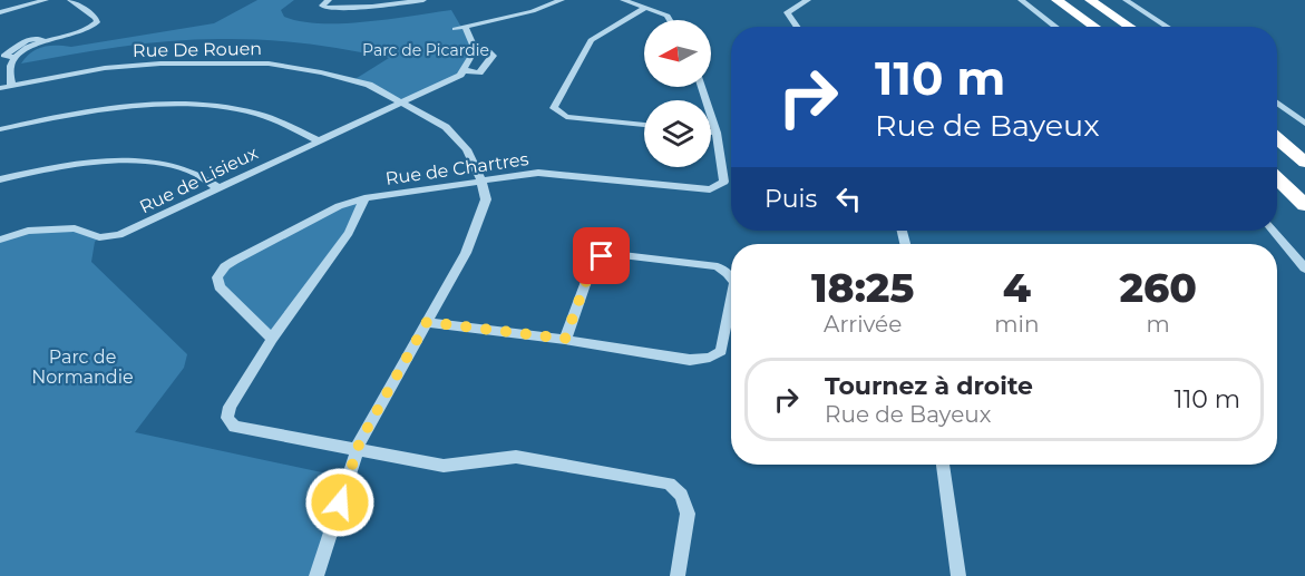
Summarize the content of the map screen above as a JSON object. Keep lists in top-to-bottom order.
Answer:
{
  "streets": {
    "street": ["Rue De Rouen", "Rue de Chartres", "Rue de Lisieux"]
  },
  "crossings": [
    ["Rue De Rouen", "Rue de Chartres"],
    ["Rue De Rouen", "Rue de Lisieux"]
  ],
  "parks": ["Parc de Picardie", "Parc de Normandie"],
  "north": "left",
  "page": {
    "turn": ["110 m", "Rue de Bayeux"],
    "then": "Puis",
    "eta": [
      "18:25",
      "Arrivée",
      "4",
      "min",
      "260",
      "m"
    ],
    "list": [
      {
        "name": "Tournez à droite",
        "note": "Rue de Bayeux",
        "value": "110 m"
      }
    ]
  }
}
